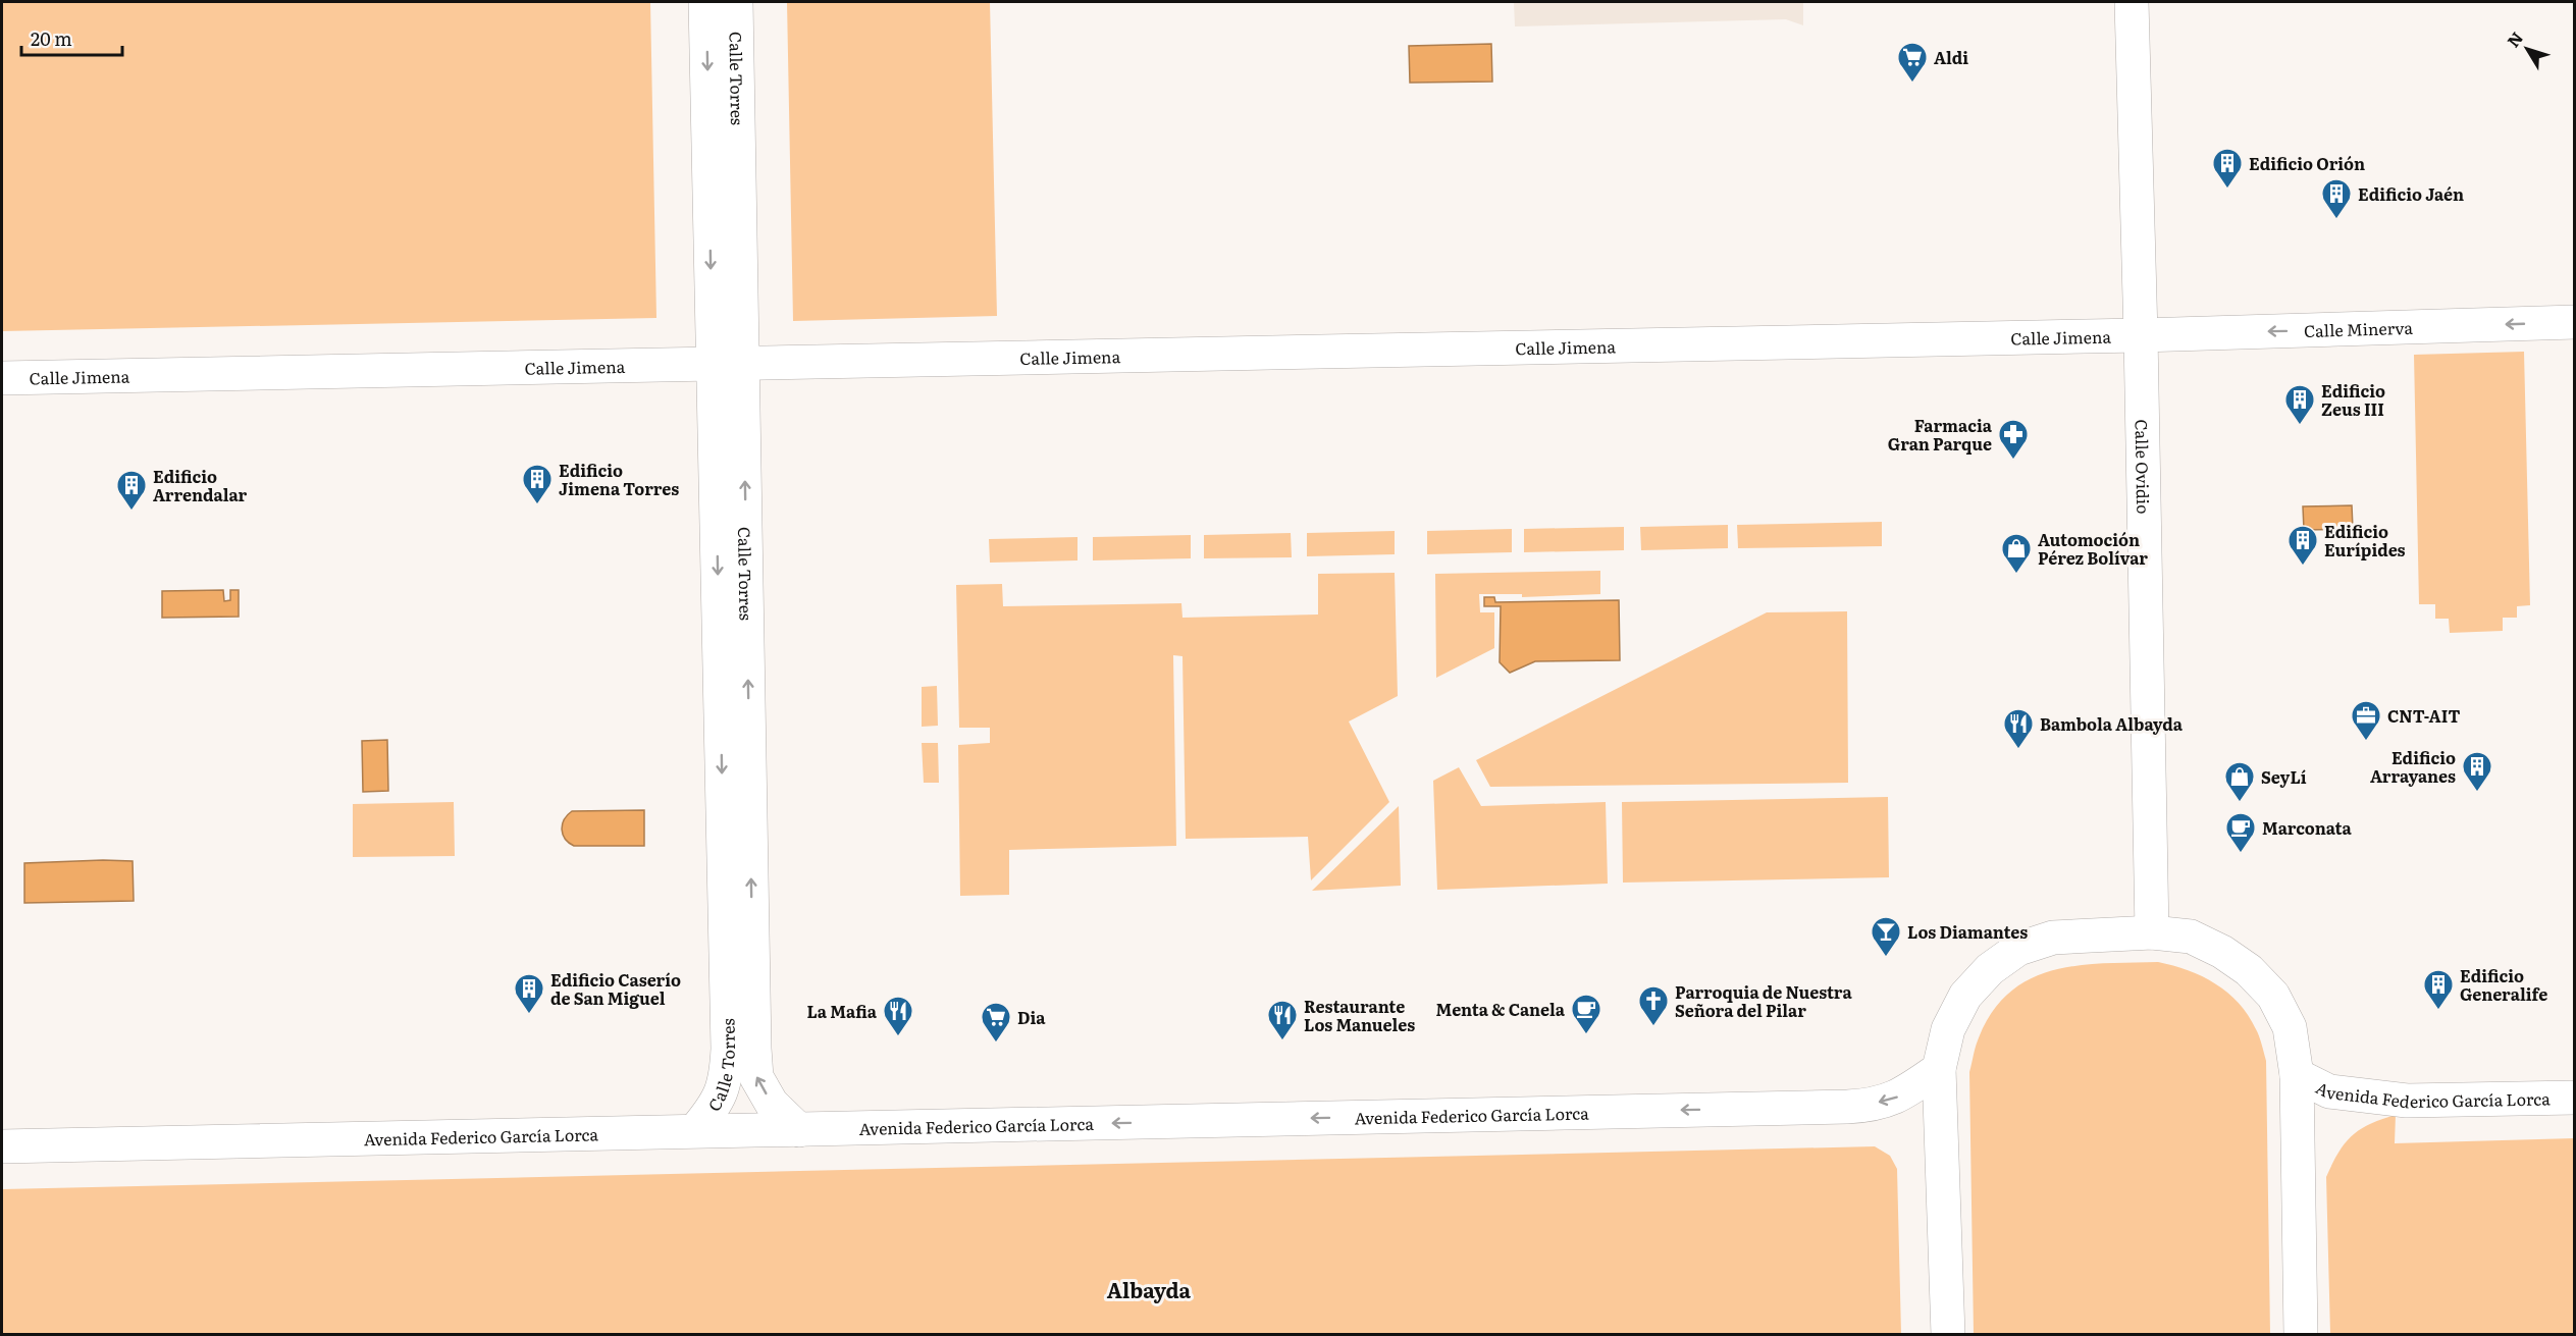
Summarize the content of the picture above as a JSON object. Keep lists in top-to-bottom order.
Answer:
{
  "streets": {
    "street": [
      "Calle Torres",
      "Calle Minerva",
      "Calle Jimena",
      "Calle Ovidio",
      "Avenida Federico García Lorca"
    ]
  },
  "crossings": [
    ["Calle Torres", "Calle Jimena"],
    ["Calle Torres", "Avenida Federico García Lorca"],
    ["Calle Minerva", "Calle Jimena"],
    ["Calle Minerva", "Calle Ovidio"],
    ["Calle Jimena", "Calle Ovidio"]
  ],
  "one_way": ["Calle Minerva", "Avenida Federico García Lorca"],
  "districts": ["Albayda"],
  "places": {
    "supermarket": ["Aldi", "Dia"],
    "building": [
      "Edificio Orión",
      "Edificio Jaén",
      "Edificio Zeus III",
      "Edificio Jimena Torres",
      "Edificio Arrendalar",
      "Edificio Eurípides",
      "Edificio Arrayanes",
      "Edificio Generalife",
      "Edificio Caserío de San Miguel"
    ],
    "pharmacy": ["Farmacia Gran Parque"],
    "shop": ["Automoción Pérez Bolívar", "SeyLí"],
    "office": ["CNT-AIT"],
    "restaurant": ["Bambola Albayda", "La Mafia", "Restaurante Los Manueles"],
    "cafe": ["Marconata", "Menta & Canela"],
    "bar": ["Los Diamantes"],
    "church": ["Parroquia de Nuestra Señora del Pilar"]
  },
  "scale_bar": "20 m",
  "north": "top left"
}
